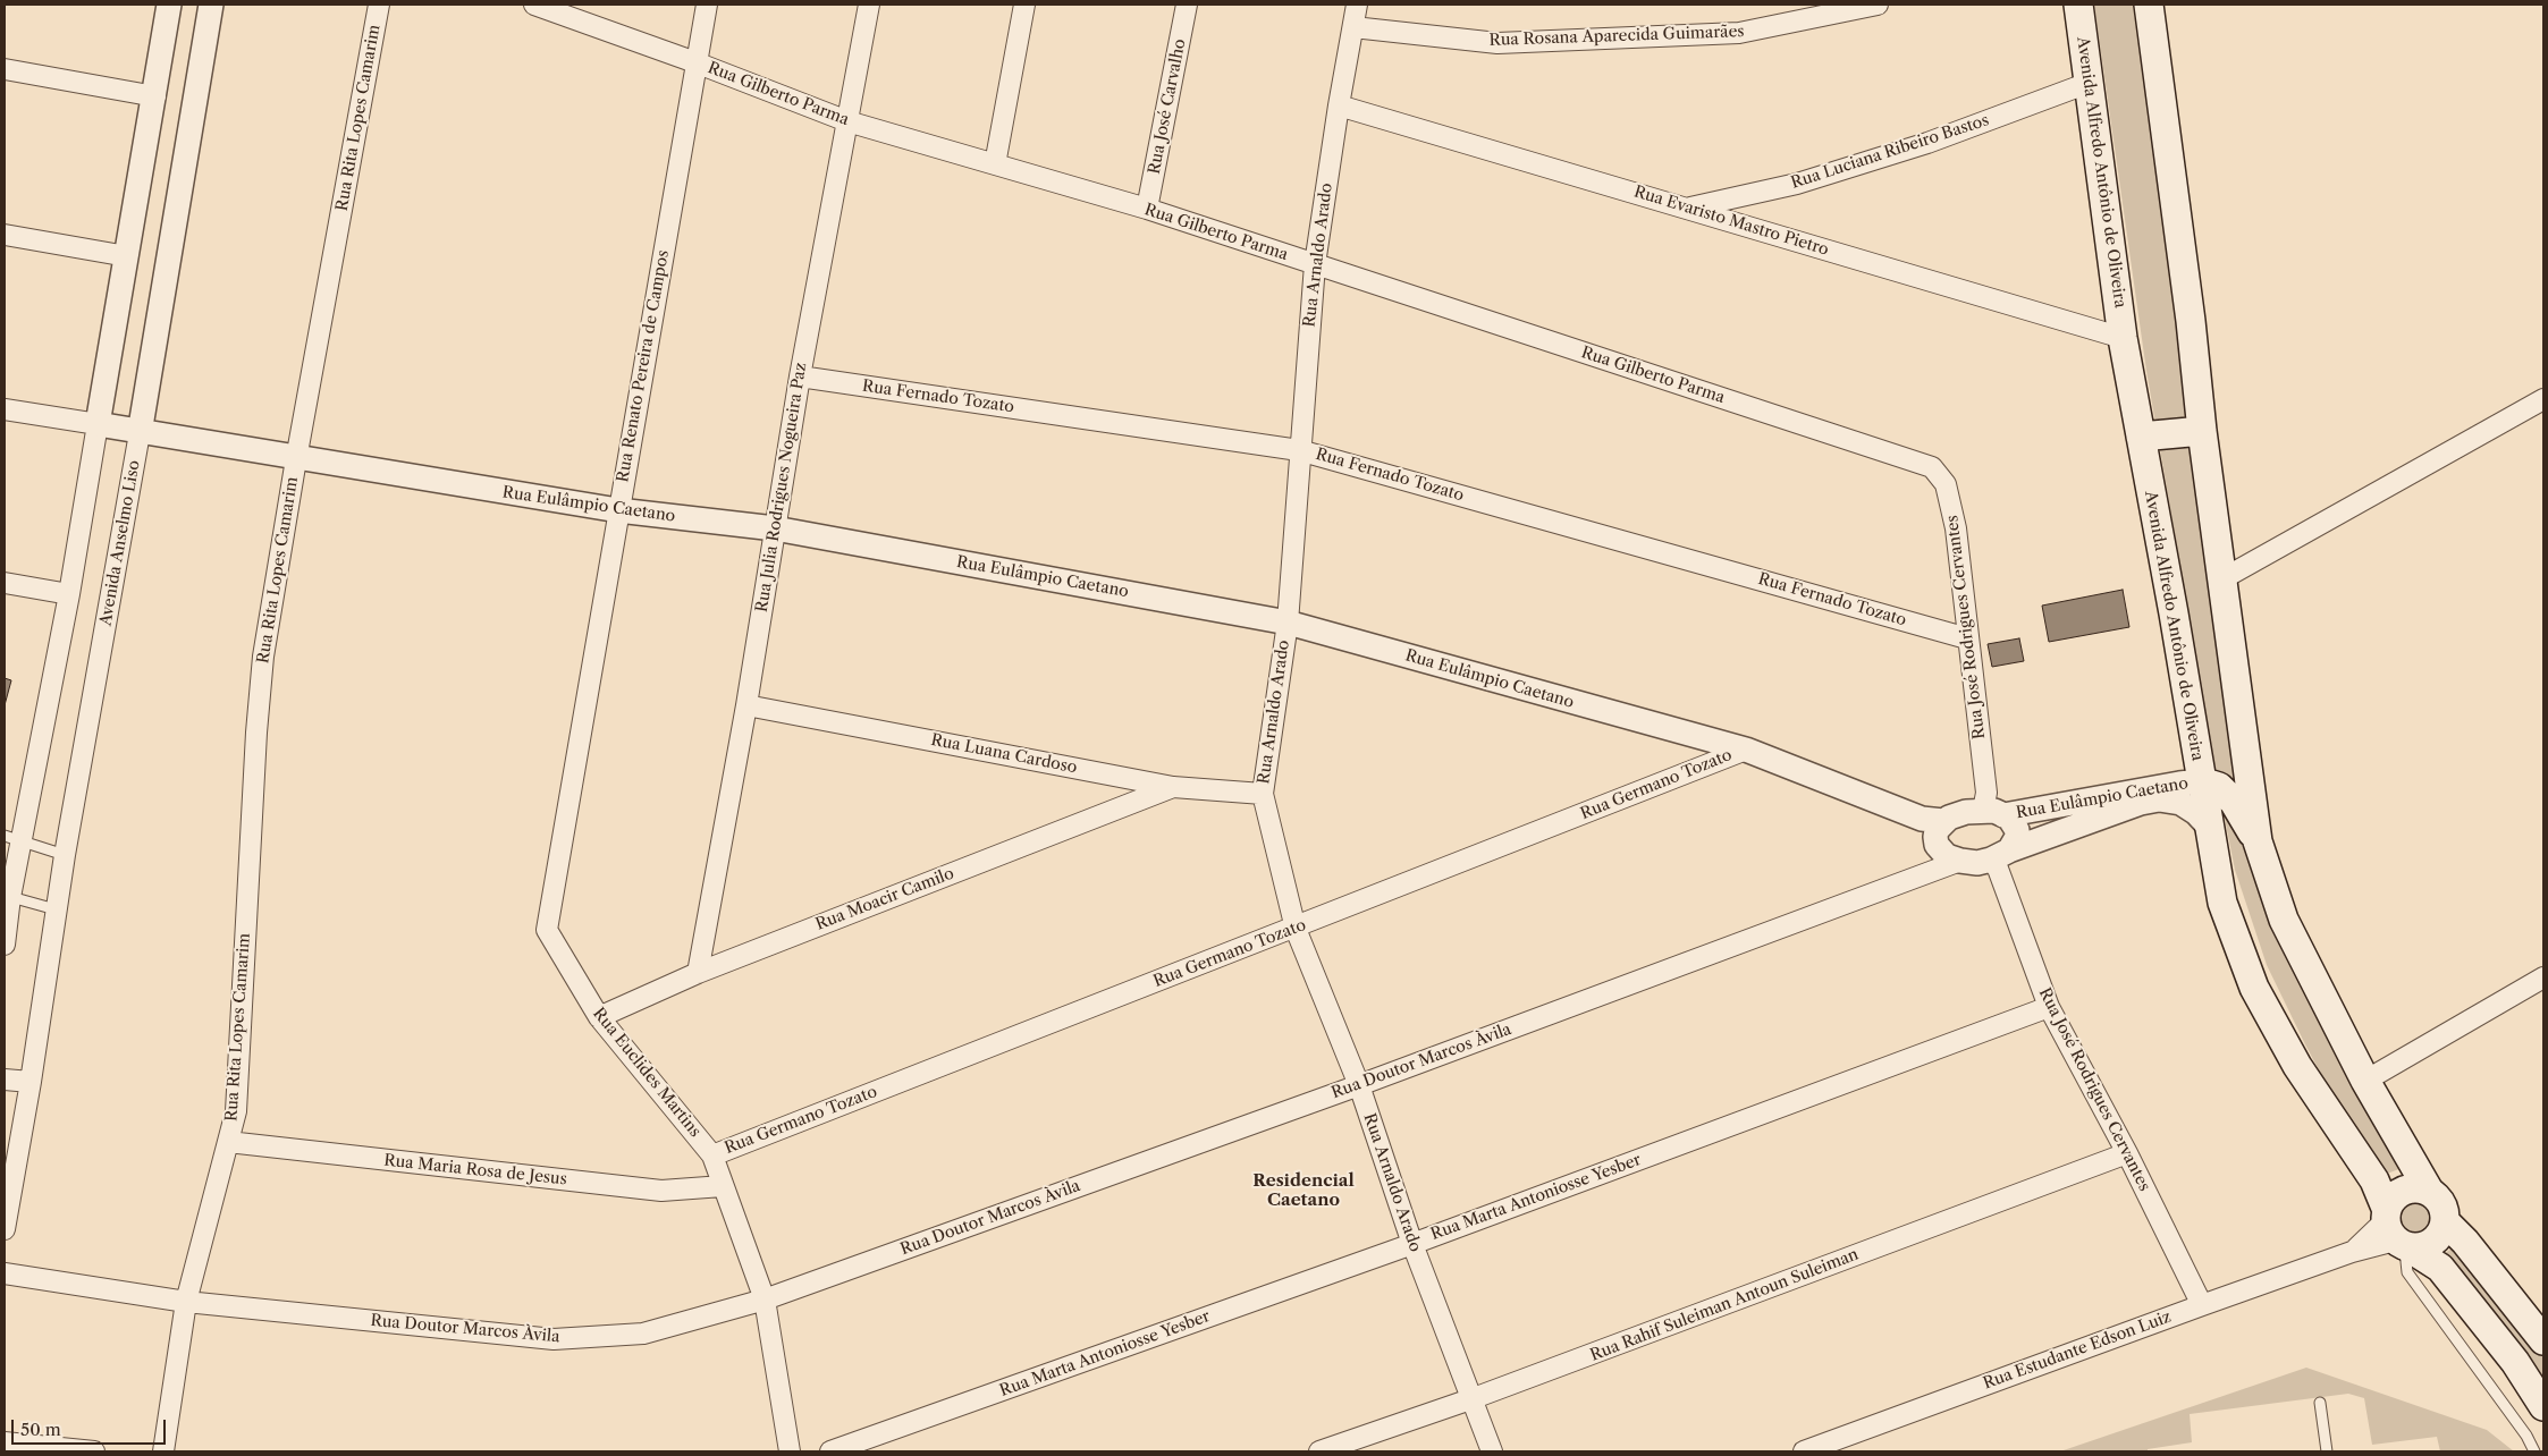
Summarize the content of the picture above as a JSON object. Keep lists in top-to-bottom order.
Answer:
{
  "streets": {
    "main road": ["Avenida Alfredo Antônio de Oliveira"],
    "street": [
      "Rua Rosana Aparecida Guimarães",
      "Rua Gilberto Parma",
      "Rua José Carvalho",
      "Rua Rita Lopes Camarim",
      "Rua Luciana Ribeiro Bastos",
      "Rua Evaristo Mastro Pietro",
      "Rua Arnaldo Arado",
      "Rua Renato Pereira de Campos",
      "Rua Fernado Tozato",
      "Rua Julia Rodrigues Nogueira Paz",
      "Rua Eulâmpio Caetano",
      "Avenida Anselmo Liso",
      "Rua José Rodrigues Cervantes",
      "Rua Luana Cardoso",
      "Rua Germano Tozato",
      "Rua Moacir Camilo",
      "Rua Doutor Marcos Àvila",
      "Rua Euclides Martins",
      "Rua Maria Rosa de Jesus",
      "Rua Marta Antoniosse Yesber",
      "Rua Rahif Suleiman Antoun Suleiman",
      "Rua Estudante Edson Luiz"
    ]
  },
  "crossings": [
    ["Rua Rosana Aparecida Guimarães", "Rua Arnaldo Arado"],
    ["Rua Gilberto Parma", "Rua José Carvalho"],
    ["Rua Gilberto Parma", "Rua Arnaldo Arado"],
    ["Rua Gilberto Parma", "Rua Renato Pereira de Campos"],
    ["Rua Gilberto Parma", "Rua Julia Rodrigues Nogueira Paz"],
    ["Rua Gilberto Parma", "Rua José Rodrigues Cervantes"],
    ["Rua Rita Lopes Camarim", "Rua Eulâmpio Caetano"],
    ["Rua Rita Lopes Camarim", "Rua Doutor Marcos Àvila"],
    ["Rua Rita Lopes Camarim", "Rua Maria Rosa de Jesus"],
    ["Rua Luciana Ribeiro Bastos", "Avenida Alfredo Antônio de Oliveira"],
    ["Rua Luciana Ribeiro Bastos", "Rua Evaristo Mastro Pietro"],
    ["Avenida Alfredo Antônio de Oliveira", "Rua Evaristo Mastro Pietro"],
    ["Avenida Alfredo Antônio de Oliveira", "Rua Eulâmpio Caetano"],
    ["Avenida Alfredo Antônio de Oliveira", "Rua Estudante Edson Luiz"],
    ["Rua Evaristo Mastro Pietro", "Rua Arnaldo Arado"],
    ["Rua Arnaldo Arado", "Rua Fernado Tozato"],
    ["Rua Arnaldo Arado", "Rua Eulâmpio Caetano"],
    ["Rua Arnaldo Arado", "Rua Luana Cardoso"],
    ["Rua Arnaldo Arado", "Rua Germano Tozato"],
    ["Rua Arnaldo Arado", "Rua Doutor Marcos Àvila"],
    ["Rua Arnaldo Arado", "Rua Marta Antoniosse Yesber"],
    ["Rua Arnaldo Arado", "Rua Rahif Suleiman Antoun Suleiman"],
    ["Rua Renato Pereira de Campos", "Rua Eulâmpio Caetano"],
    ["Rua Renato Pereira de Campos", "Rua Euclides Martins"],
    ["Rua Fernado Tozato", "Rua Julia Rodrigues Nogueira Paz"],
    ["Rua Fernado Tozato", "Rua José Rodrigues Cervantes"],
    ["Rua Julia Rodrigues Nogueira Paz", "Rua Eulâmpio Caetano"],
    ["Rua Julia Rodrigues Nogueira Paz", "Rua Luana Cardoso"],
    ["Rua Julia Rodrigues Nogueira Paz", "Rua Moacir Camilo"],
    ["Rua Eulâmpio Caetano", "Avenida Anselmo Liso"],
    ["Rua Eulâmpio Caetano", "Rua José Rodrigues Cervantes"],
    ["Rua Eulâmpio Caetano", "Rua Germano Tozato"],
    ["Rua Eulâmpio Caetano", "Rua Doutor Marcos Àvila"],
    ["Rua José Rodrigues Cervantes", "Rua Doutor Marcos Àvila"],
    ["Rua José Rodrigues Cervantes", "Rua Marta Antoniosse Yesber"],
    ["Rua José Rodrigues Cervantes", "Rua Rahif Suleiman Antoun Suleiman"],
    ["Rua José Rodrigues Cervantes", "Rua Estudante Edson Luiz"],
    ["Rua Luana Cardoso", "Rua Moacir Camilo"],
    ["Rua Germano Tozato", "Rua Euclides Martins"],
    ["Rua Moacir Camilo", "Rua Euclides Martins"],
    ["Rua Doutor Marcos Àvila", "Rua Euclides Martins"],
    ["Rua Euclides Martins", "Rua Maria Rosa de Jesus"]
  ],
  "districts": ["Residencial Caetano"],
  "scale_bar": "50 m"
}
